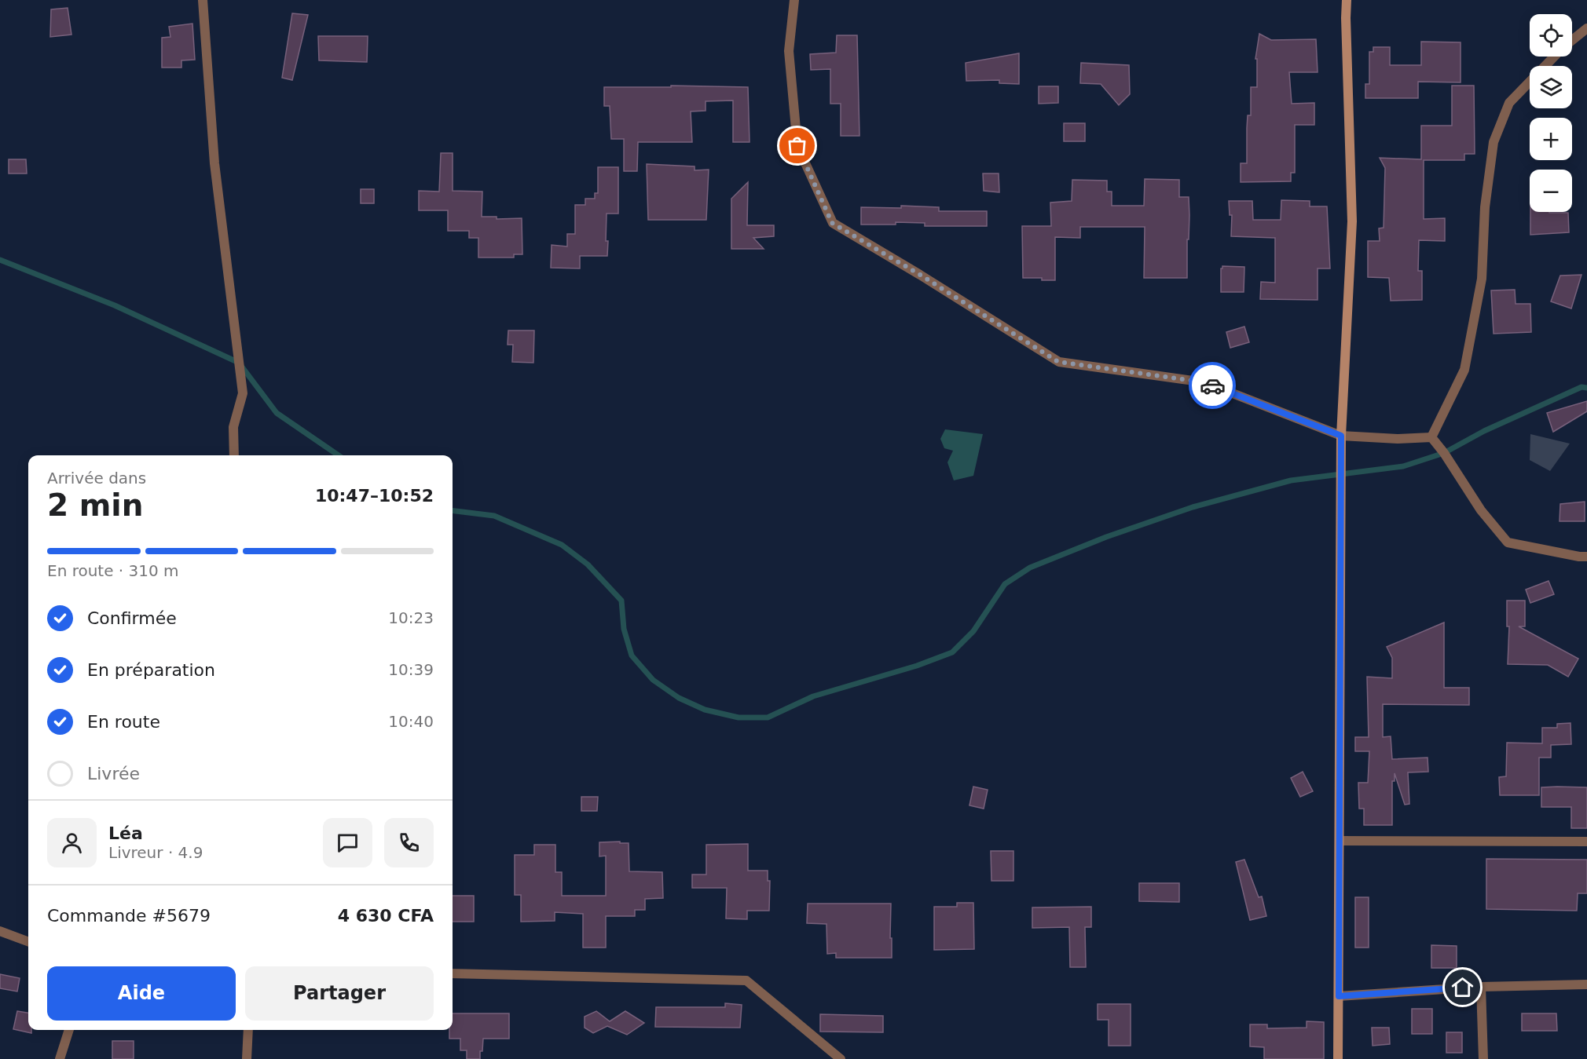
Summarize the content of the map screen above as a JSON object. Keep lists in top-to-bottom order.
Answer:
{
  "page": {
    "map_buttons": ["+", "−"],
    "heading": ["2 min", "Arrivée dans", "10:47–10:52"],
    "panel": [
      "Léa",
      "Livreur · 4.9",
      "Commande #5679",
      "4 630 CFA"
    ],
    "bar": "En route · 310 m",
    "list": [
      ["Confirmée", "10:23"],
      ["En préparation", "10:39"],
      ["En route", "10:40"],
      "Livrée"
    ],
    "buttons": ["Aide", "Partager"]
  }
}
